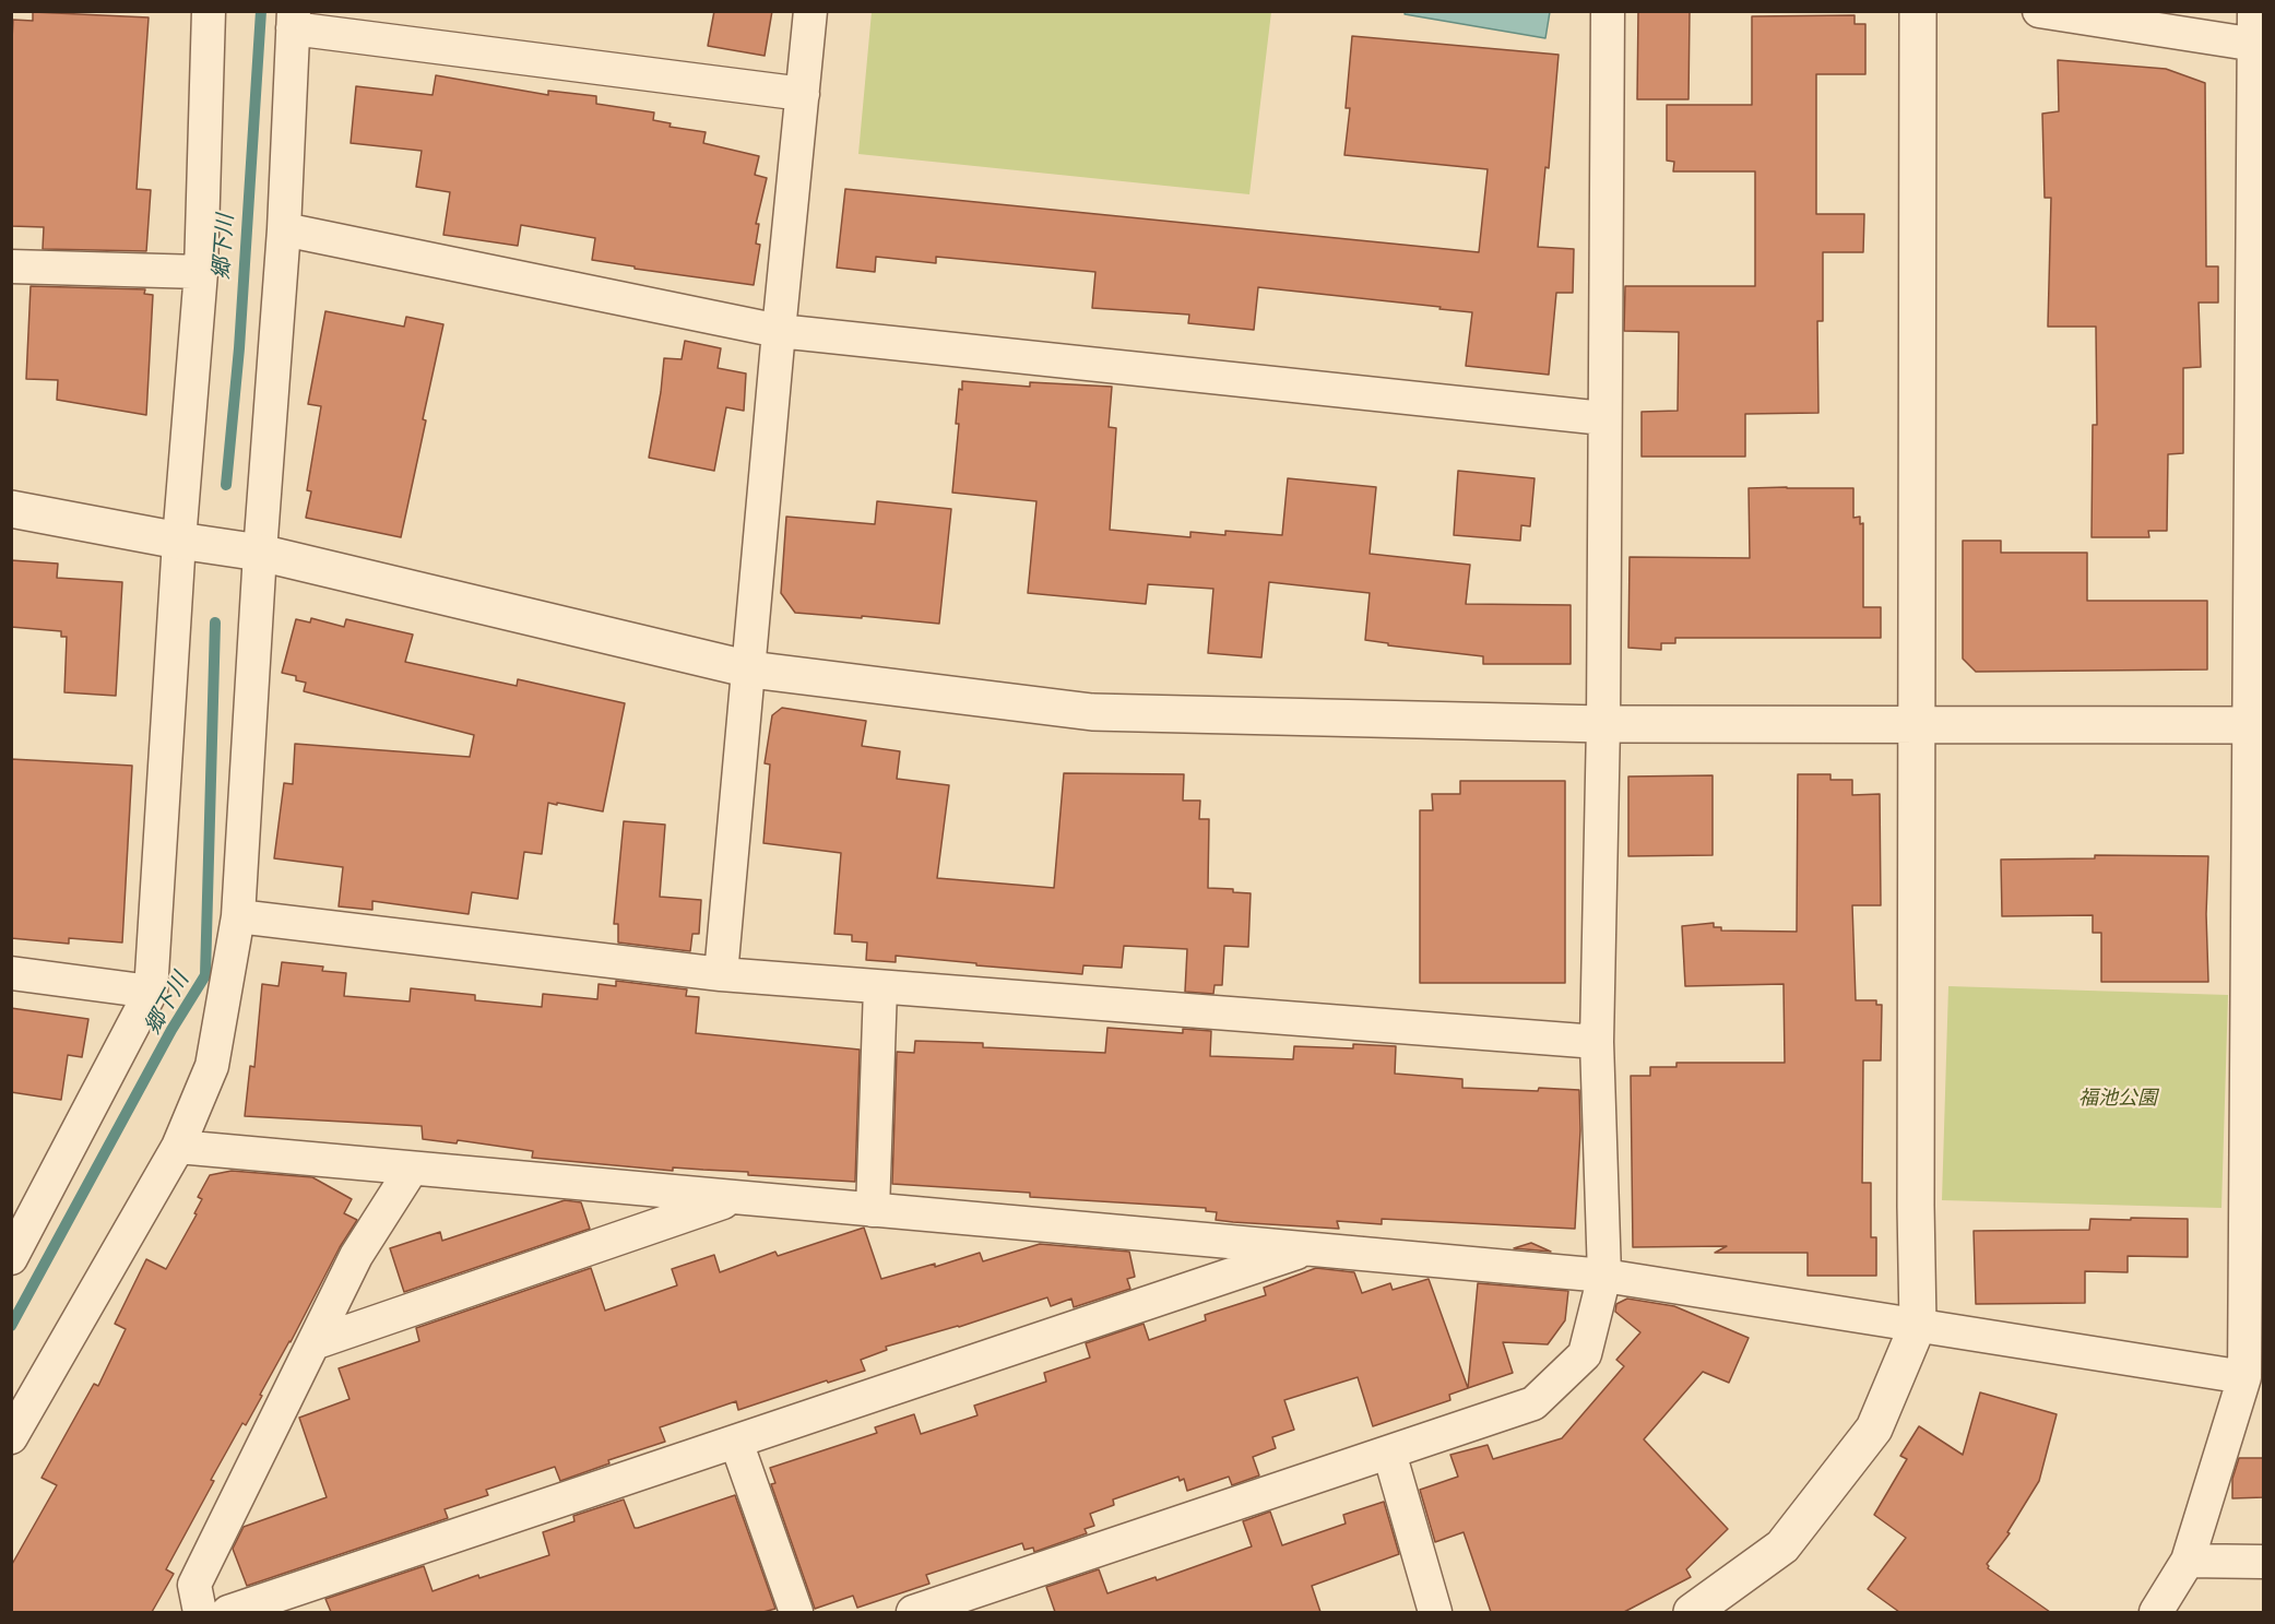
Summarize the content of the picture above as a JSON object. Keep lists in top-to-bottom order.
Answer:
{
  "water": ["郷下川"],
  "parks": ["福池公園"]
}
